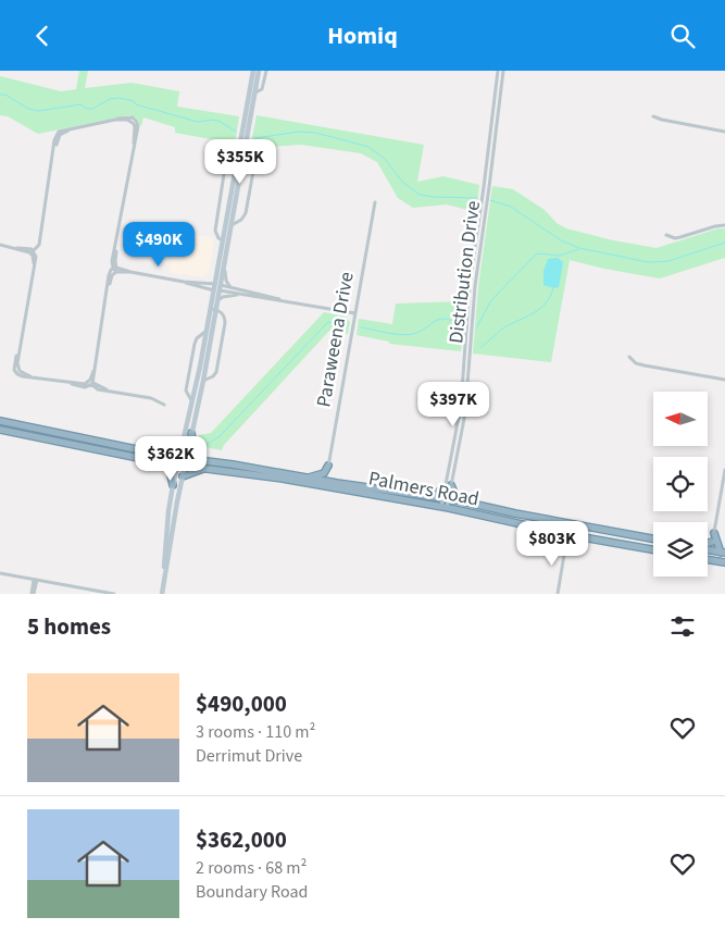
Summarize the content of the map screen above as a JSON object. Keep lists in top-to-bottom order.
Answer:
{
  "streets": {
    "highway": ["Palmers Road"],
    "street": ["Distribution Drive", "Paraweena Drive"]
  },
  "crossings": [
    ["Distribution Drive", "Palmers Road"],
    ["Paraweena Drive", "Palmers Road"]
  ],
  "north": "left",
  "page": {
    "header": "Homiq",
    "price": [
      "$355K",
      "$490K",
      "$397K",
      "$362K",
      "$803K"
    ],
    "heading": "5 homes",
    "list": [
      {
        "name": "$490,000",
        "note": "3 rooms · 110 m² · Derrimut Drive"
      },
      {
        "name": "$362,000",
        "note": "2 rooms · 68 m² · Boundary Road"
      }
    ]
  }
}
